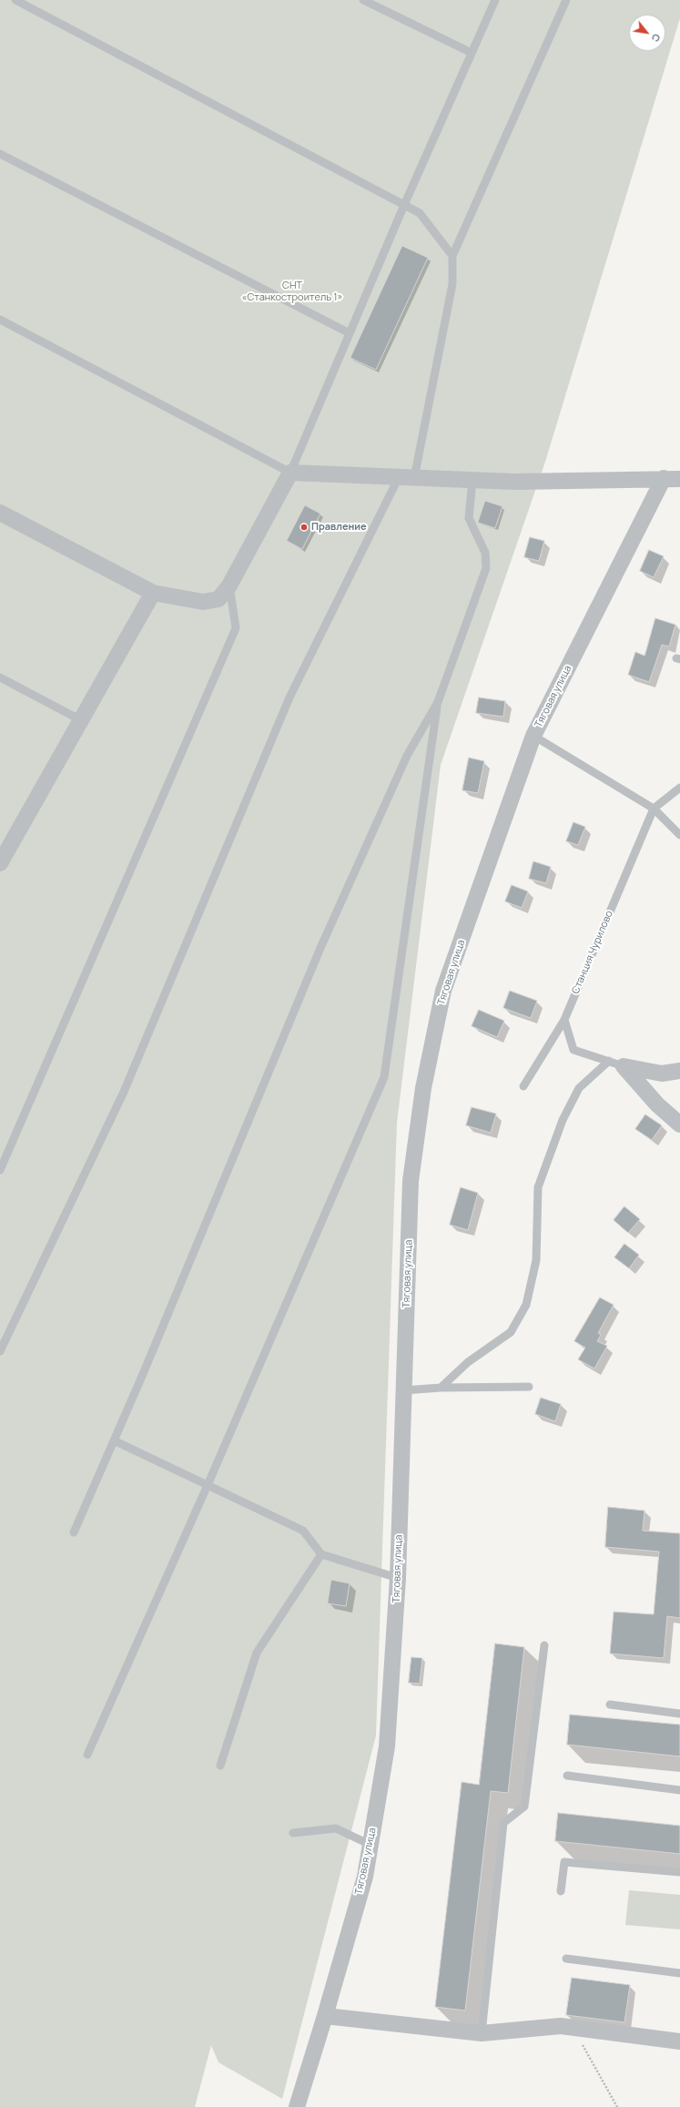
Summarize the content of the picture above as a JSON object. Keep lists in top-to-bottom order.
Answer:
{
  "streets": {
    "street": ["Тяговая улица"],
    "lane": ["Станция Чурилово"]
  },
  "parks": ["СНТ «Станкостроитель 1»"],
  "places": ["Правление"],
  "north": "bottom right"
}
